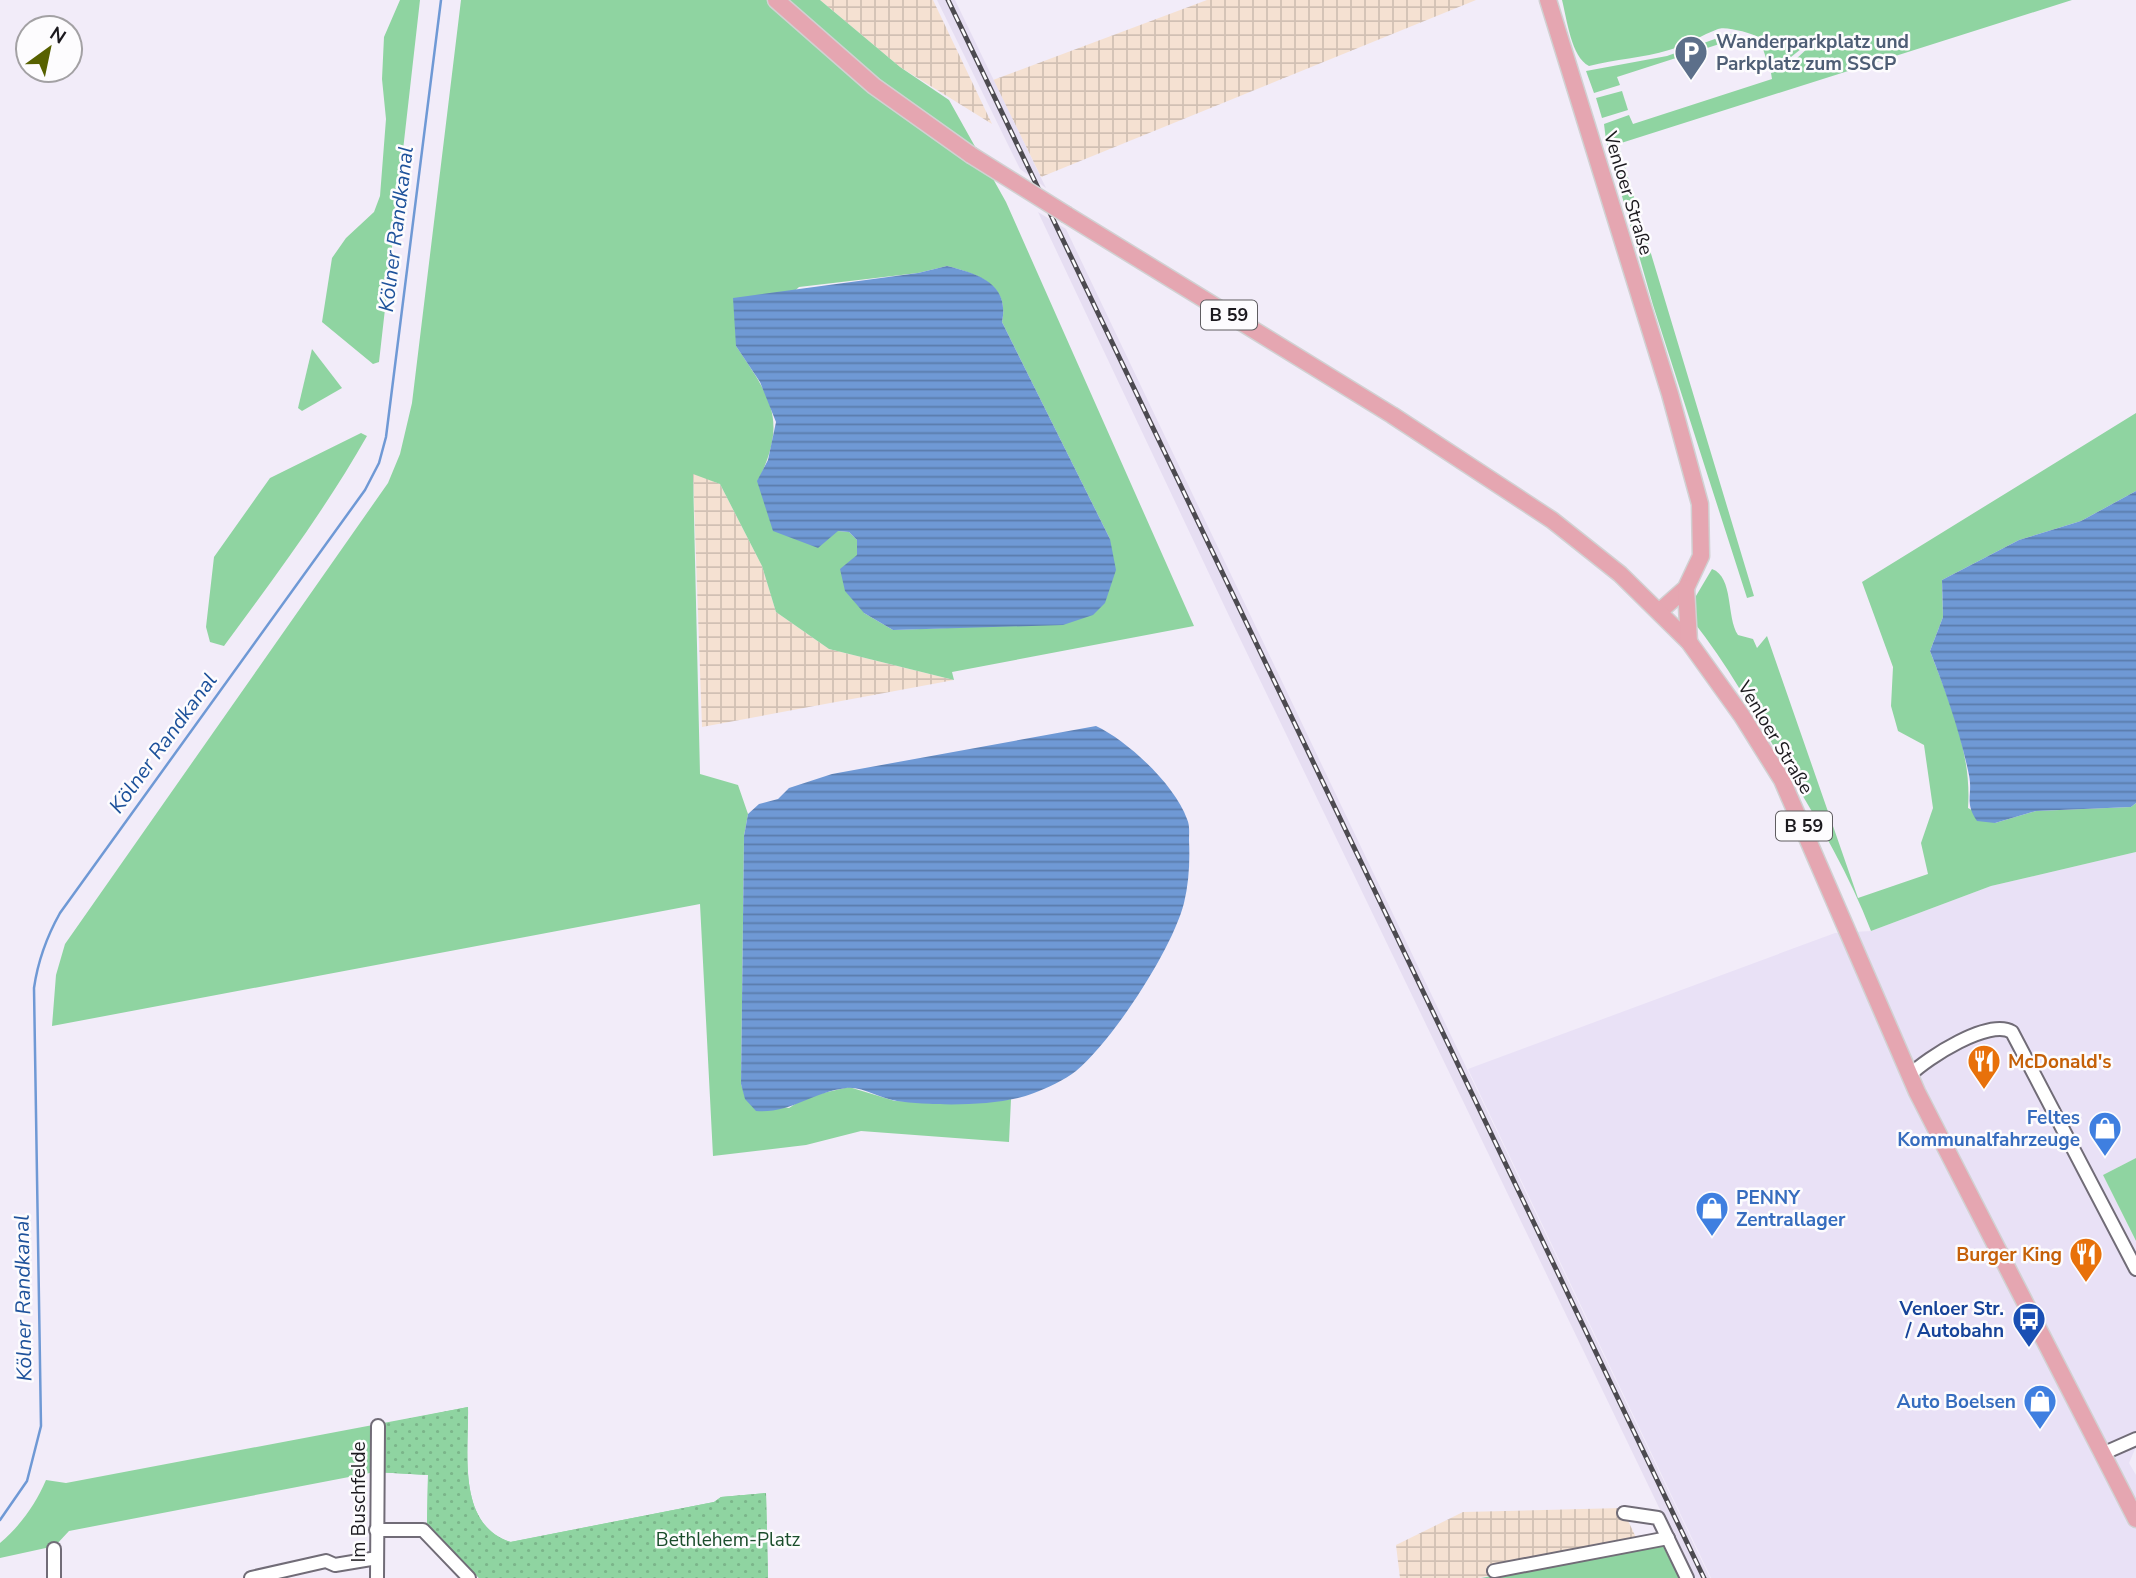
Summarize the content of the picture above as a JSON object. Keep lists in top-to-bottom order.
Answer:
{
  "streets": {
    "main road": ["Venloer Straße", "B 59"],
    "street": ["Im Buschfelde"]
  },
  "crossings": [
    ["Venloer Straße", "B 59"]
  ],
  "water": ["Kölner Randkanal"],
  "parks": ["Bethlehem-Platz"],
  "places": {
    "parking": ["Wanderparkplatz und Parkplatz zum SSCP"],
    "restaurant": ["McDonald's", "Burger King"],
    "shop": ["Feltes Kommunalfahrzeuge", "PENNY Zentrallager", "Auto Boelsen"],
    "bus stop": ["Venloer Str. / Autobahn"]
  },
  "north": "top right"
}
